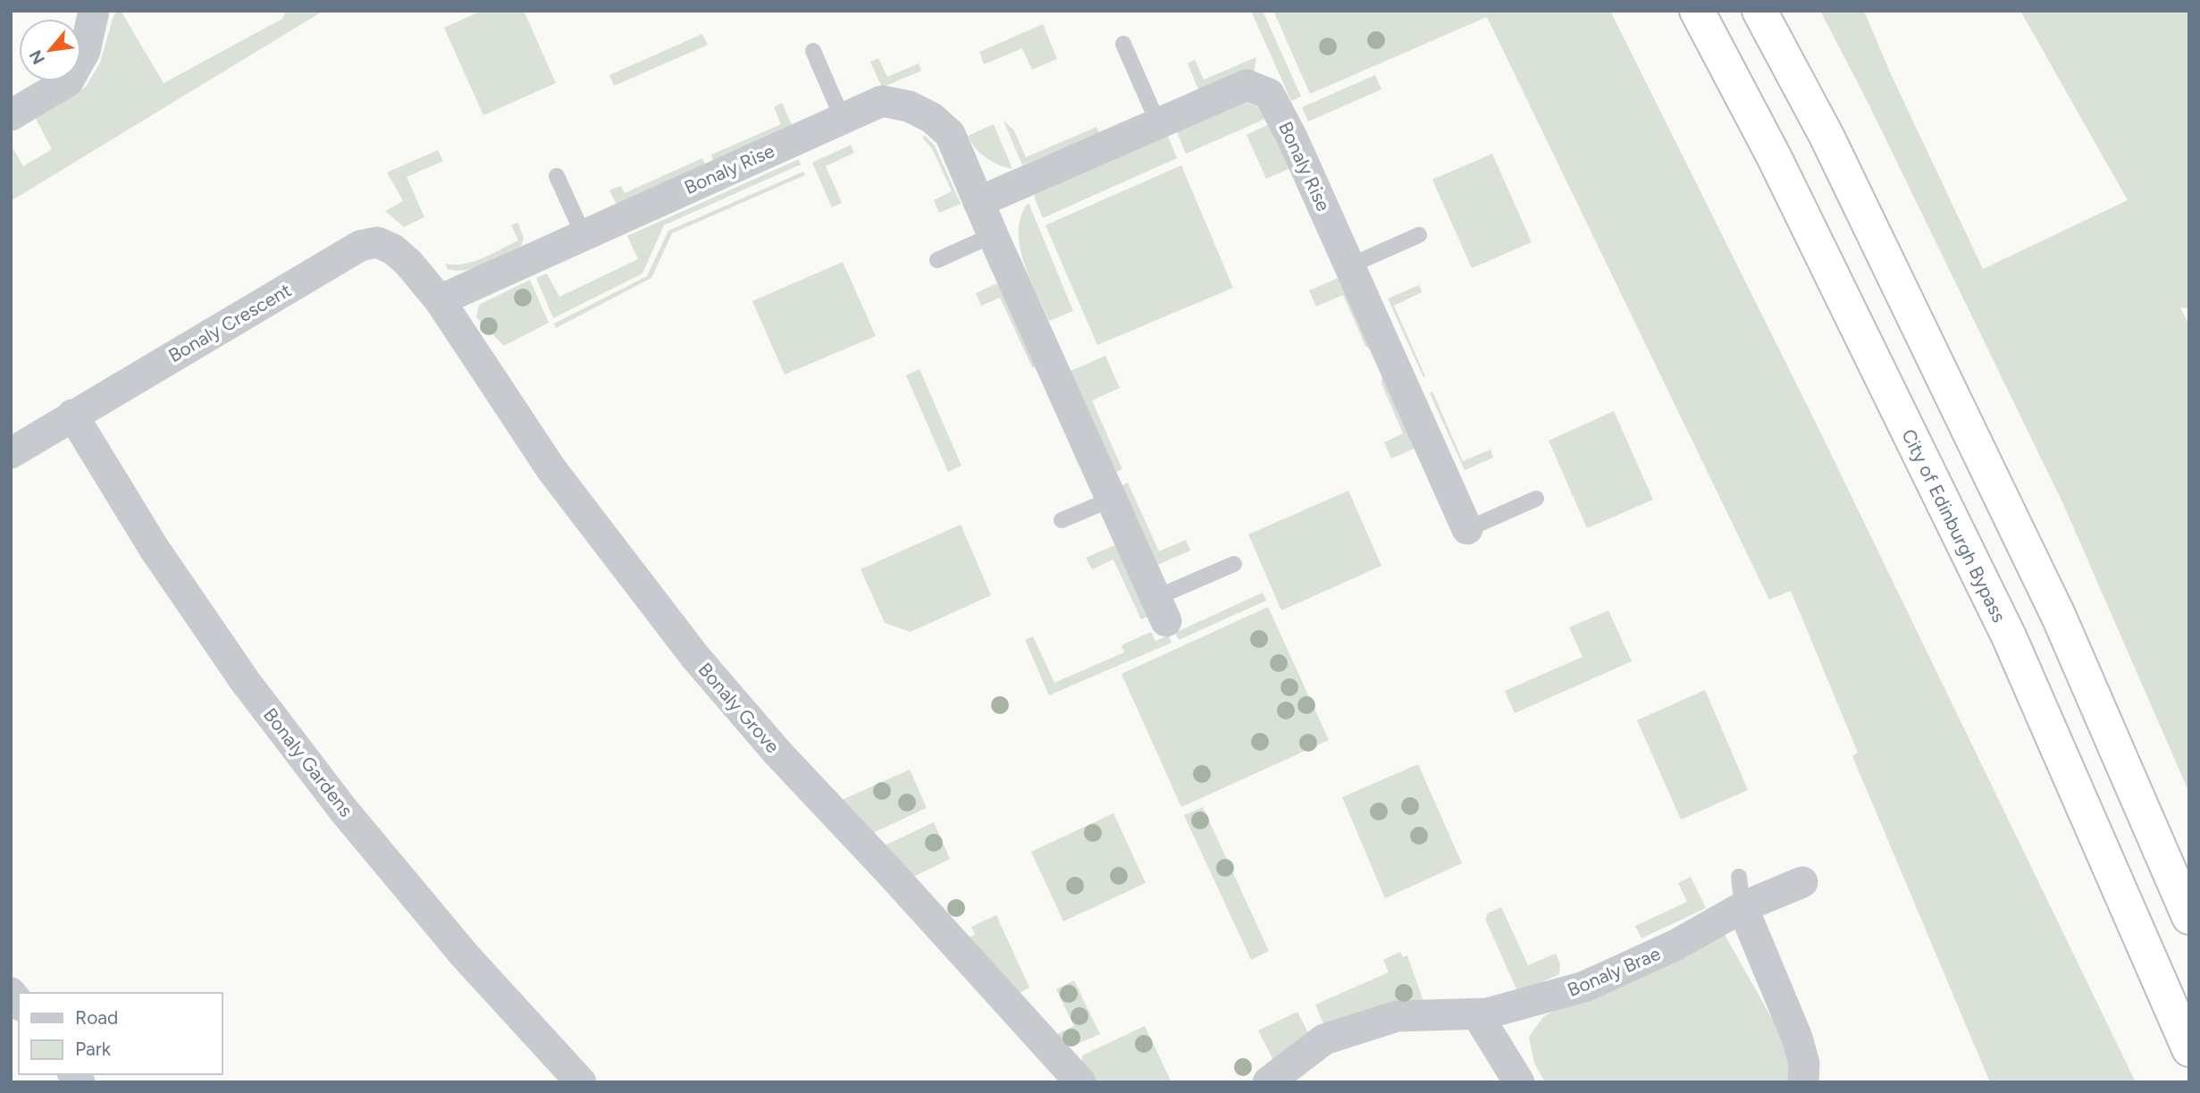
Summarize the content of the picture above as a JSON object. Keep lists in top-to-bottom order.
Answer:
{
  "streets": {
    "highway": ["City of Edinburgh Bypass"],
    "street": [
      "Bonaly Rise",
      "Bonaly Crescent",
      "Bonaly Grove",
      "Bonaly Gardens",
      "Bonaly Brae"
    ]
  },
  "crossings": [
    ["Bonaly Rise", "Bonaly Crescent"],
    ["Bonaly Rise", "Bonaly Grove"],
    ["Bonaly Crescent", "Bonaly Grove"],
    ["Bonaly Crescent", "Bonaly Gardens"]
  ],
  "legend": ["Road", "Park"],
  "north": "bottom left"
}
